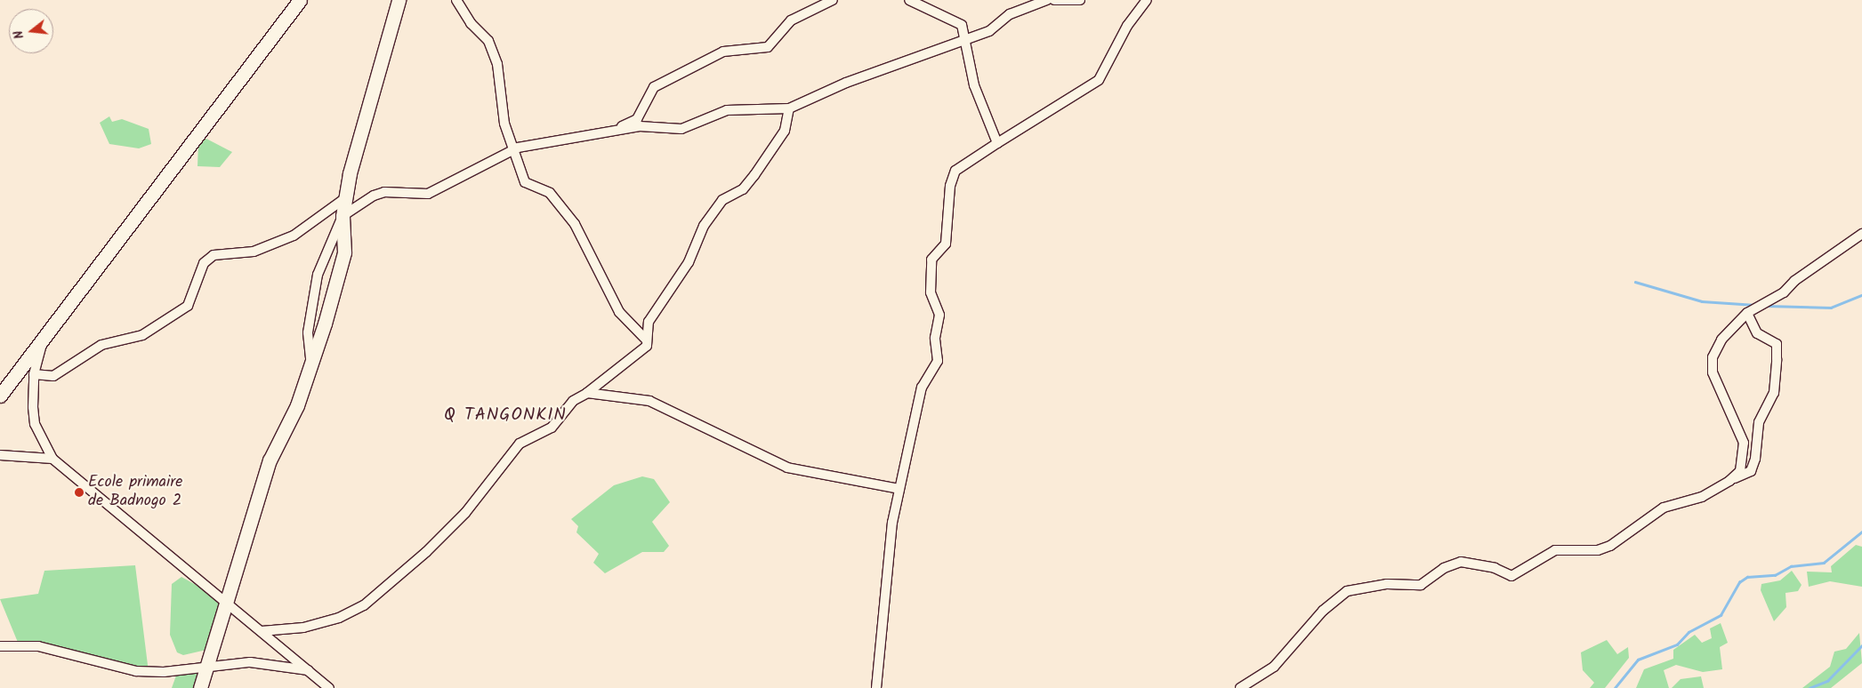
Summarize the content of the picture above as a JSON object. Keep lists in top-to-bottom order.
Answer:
{
  "districts": ["Q TANGONKIN"],
  "places": ["Ecole primaire de Badnogo 2"],
  "north": "left"
}
